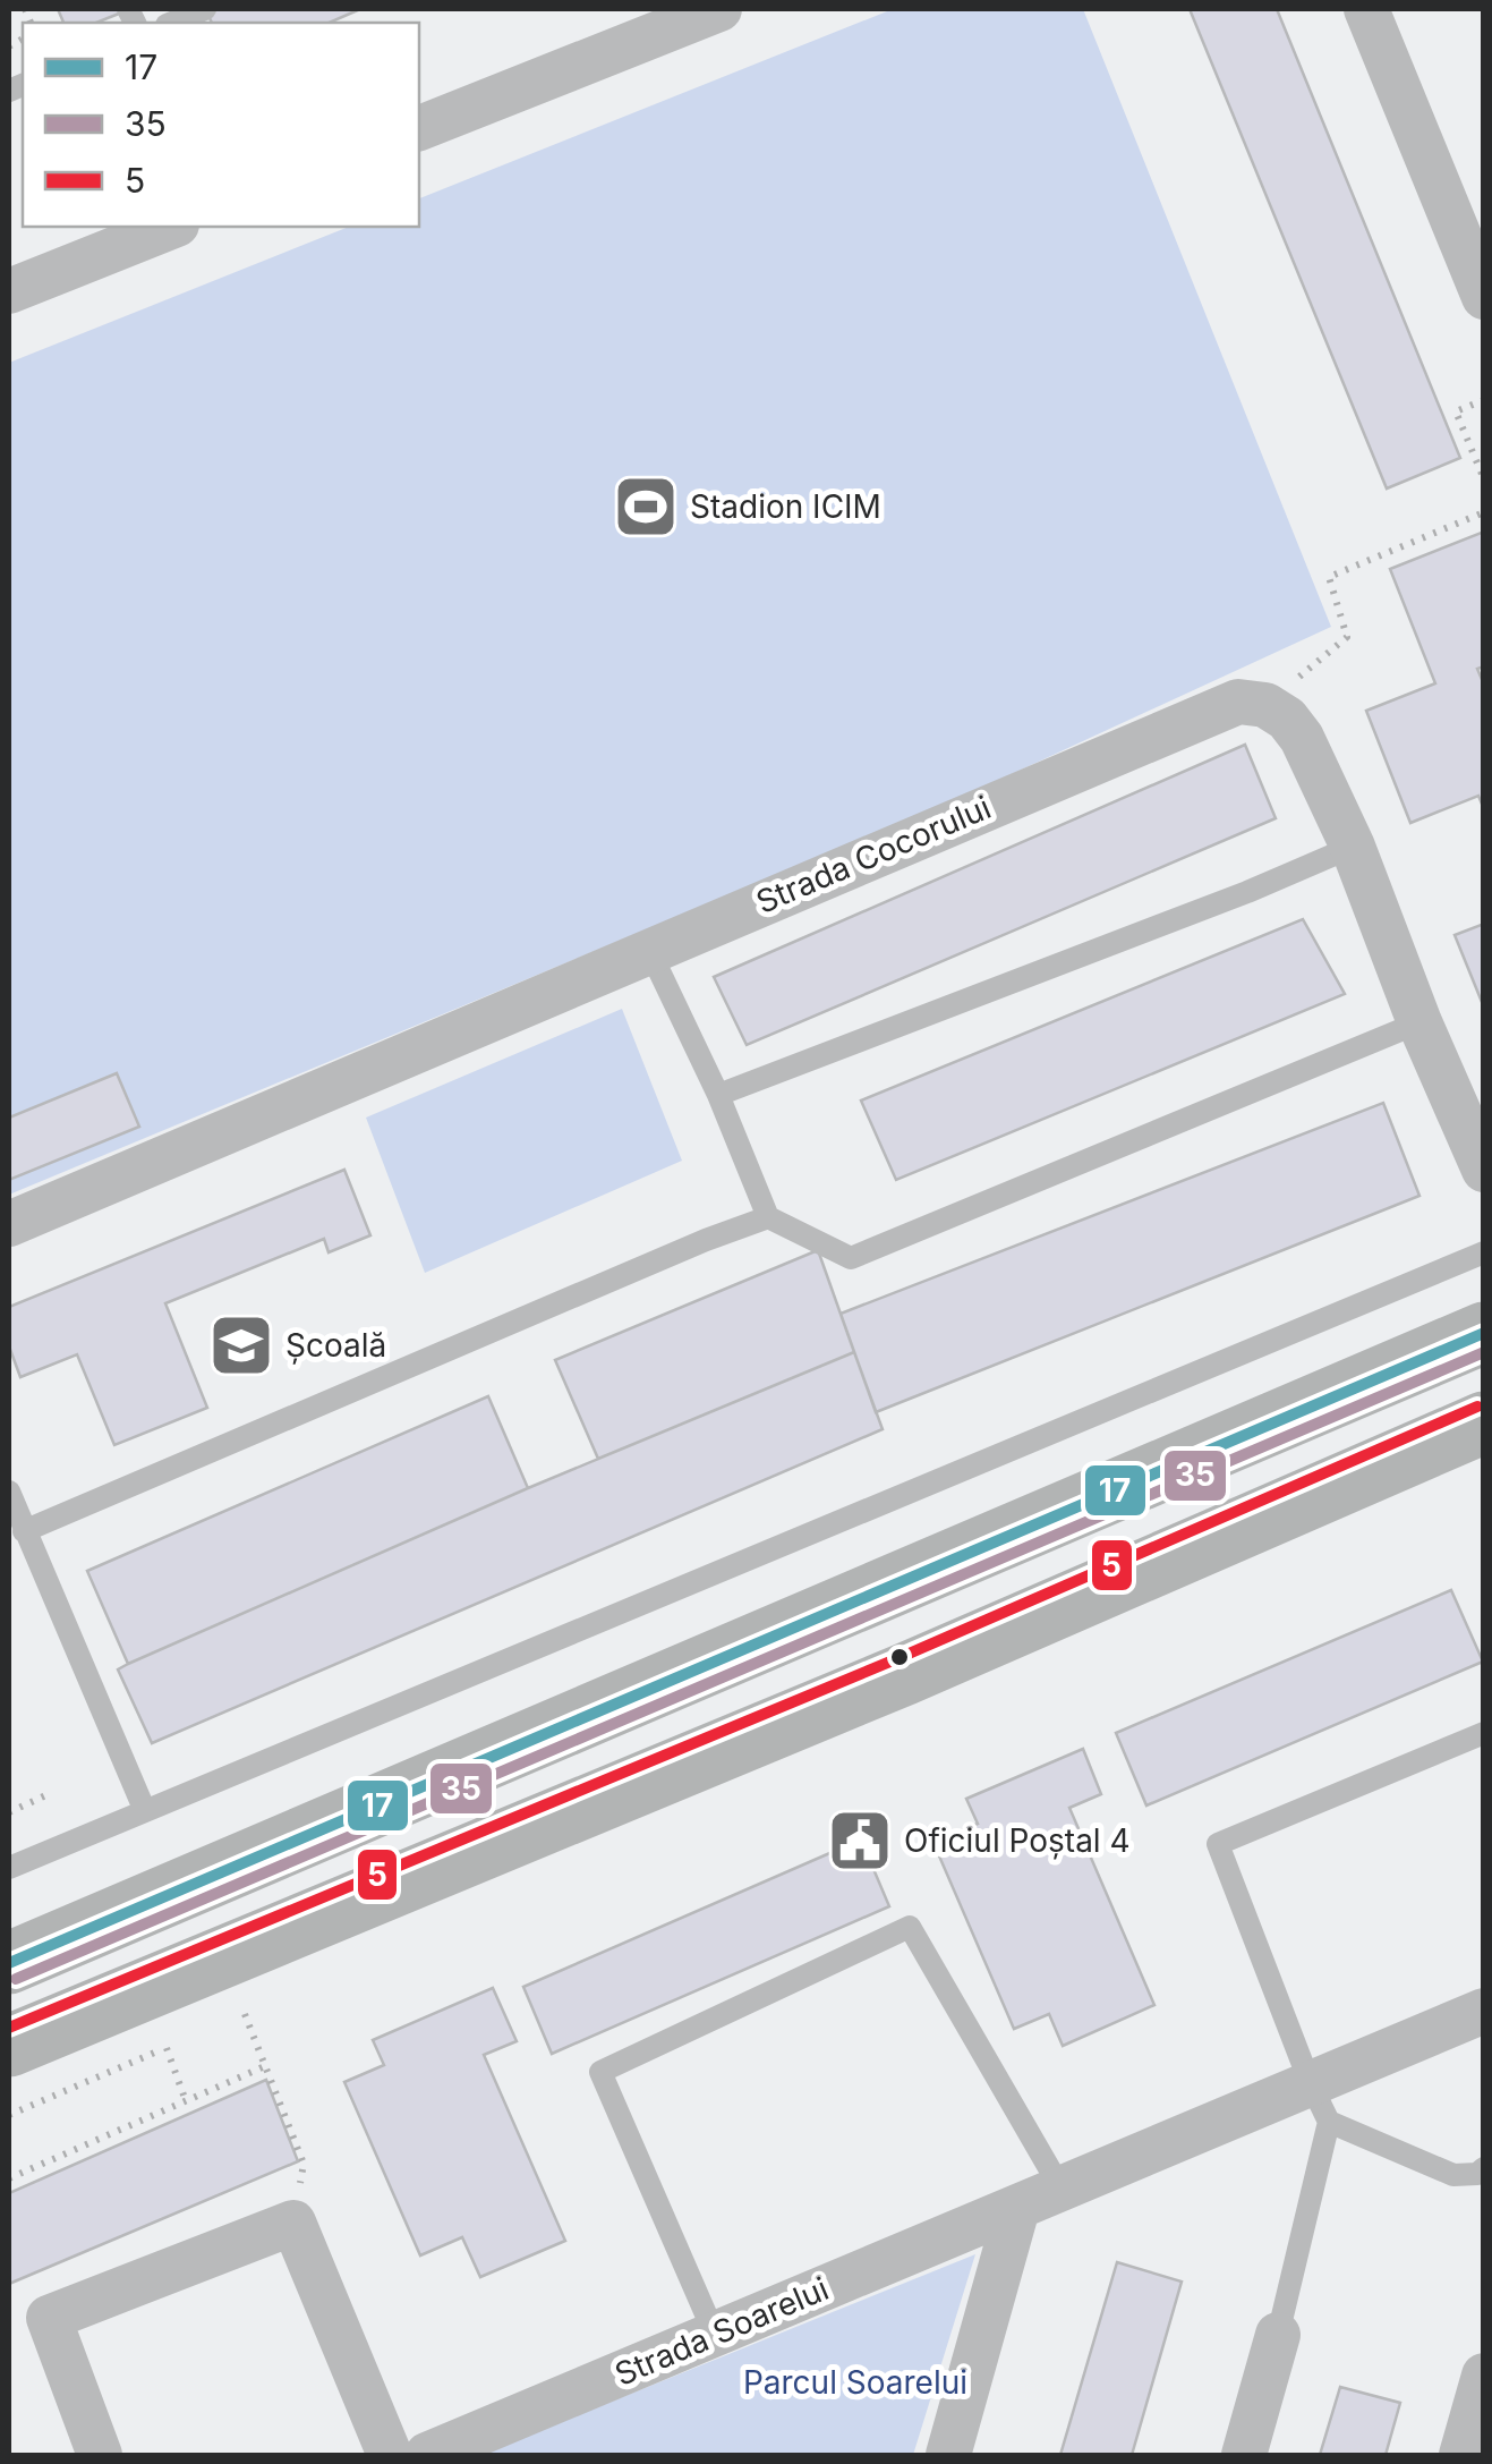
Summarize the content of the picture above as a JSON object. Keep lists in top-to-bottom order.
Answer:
{
  "streets": {
    "street": ["Strada Cocorului", "Strada Soarelui"]
  },
  "parks": ["Parcul Soarelui"],
  "places": {
    "sports": ["Stadion ICIM"],
    "school or university": ["Școală"],
    "public building": ["Oficiul Poștal 4"]
  },
  "lines": ["transit line 17", "transit line 35", "transit line 5"],
  "legend": ["17", "35", "5"]
}
